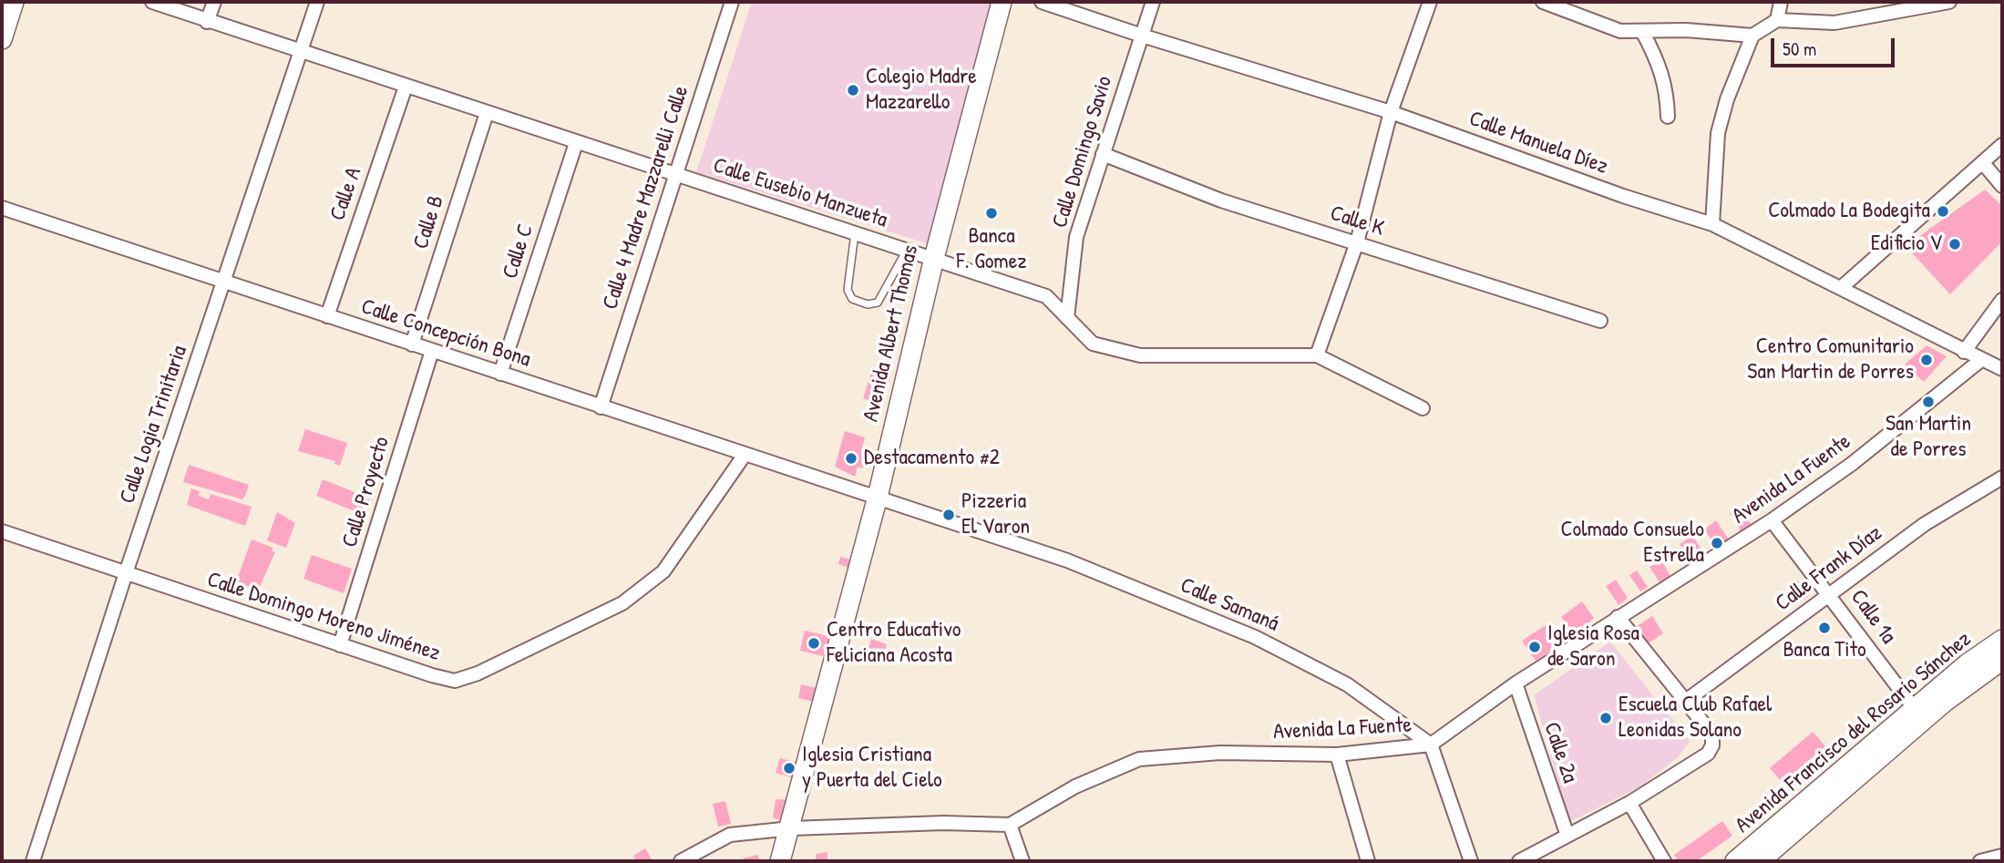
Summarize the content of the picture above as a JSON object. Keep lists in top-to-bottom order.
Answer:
{
  "streets": {
    "main road": ["Avenida Albert Thomas", "Avenida Francisco del Rosario Sánchez"],
    "street": [
      "Calle Manuela Díez",
      "Calle Domingo Savio",
      "Calle Eusebio Manzueta",
      "Calle A",
      "Calle 4 Madre Mazzarelli Calle",
      "Calle K",
      "Calle B",
      "Calle C",
      "Calle Concepción Bona",
      "Calle Logia Trinitaria",
      "Avenida La Fuente",
      "Calle Proyecto",
      "Calle Frank Díaz",
      "Calle Samaná",
      "Calle Domingo Moreno Jiménez",
      "Calle 1a",
      "Calle 2a"
    ]
  },
  "crossings": [
    ["Calle Manuela Díez", "Calle Domingo Savio"],
    ["Calle Manuela Díez", "Avenida La Fuente"],
    ["Calle Domingo Savio", "Calle Eusebio Manzueta"],
    ["Calle Domingo Savio", "Calle K"],
    ["Calle Eusebio Manzueta", "Calle A"],
    ["Calle Eusebio Manzueta", "Calle 4 Madre Mazzarelli Calle"],
    ["Calle Eusebio Manzueta", "Calle B"],
    ["Calle Eusebio Manzueta", "Calle C"],
    ["Calle Eusebio Manzueta", "Avenida Albert Thomas"],
    ["Calle Eusebio Manzueta", "Calle Logia Trinitaria"],
    ["Calle A", "Calle Concepción Bona"],
    ["Calle 4 Madre Mazzarelli Calle", "Calle Concepción Bona"],
    ["Calle B", "Calle Concepción Bona"],
    ["Calle C", "Calle Concepción Bona"],
    ["Calle Concepción Bona", "Avenida Albert Thomas"],
    ["Calle Concepción Bona", "Calle Logia Trinitaria"],
    ["Calle Concepción Bona", "Calle Proyecto"],
    ["Calle Concepción Bona", "Calle Samaná"],
    ["Calle Concepción Bona", "Calle Domingo Moreno Jiménez"],
    ["Avenida Albert Thomas", "Calle Samaná"],
    ["Calle Logia Trinitaria", "Calle Domingo Moreno Jiménez"],
    ["Avenida La Fuente", "Calle Samaná"],
    ["Avenida La Fuente", "Calle 1a"],
    ["Avenida La Fuente", "Calle 2a"],
    ["Calle Proyecto", "Calle Domingo Moreno Jiménez"],
    ["Calle Frank Díaz", "Calle 1a"],
    ["Calle 1a", "Avenida Francisco del Rosario Sánchez"]
  ],
  "places": [
    "Colegio Madre Mazzarello",
    "Colmado La Bodegita",
    "Banca F. Gomez",
    "Edificio V",
    "Centro Comunitario San Martin de Porres",
    "San Martin de Porres",
    "Destacamento #2",
    "Pizzeria El Varon",
    "Colmado Consuelo Estrella",
    "Banca Tito",
    "Centro Educativo Feliciana Acosta",
    "Iglesia Rosa de Saron",
    "Escuela Club Rafael Leonidas Solano",
    "Iglesia Cristiana y Puerta del Cielo"
  ],
  "scale_bar": "50 m"
}
